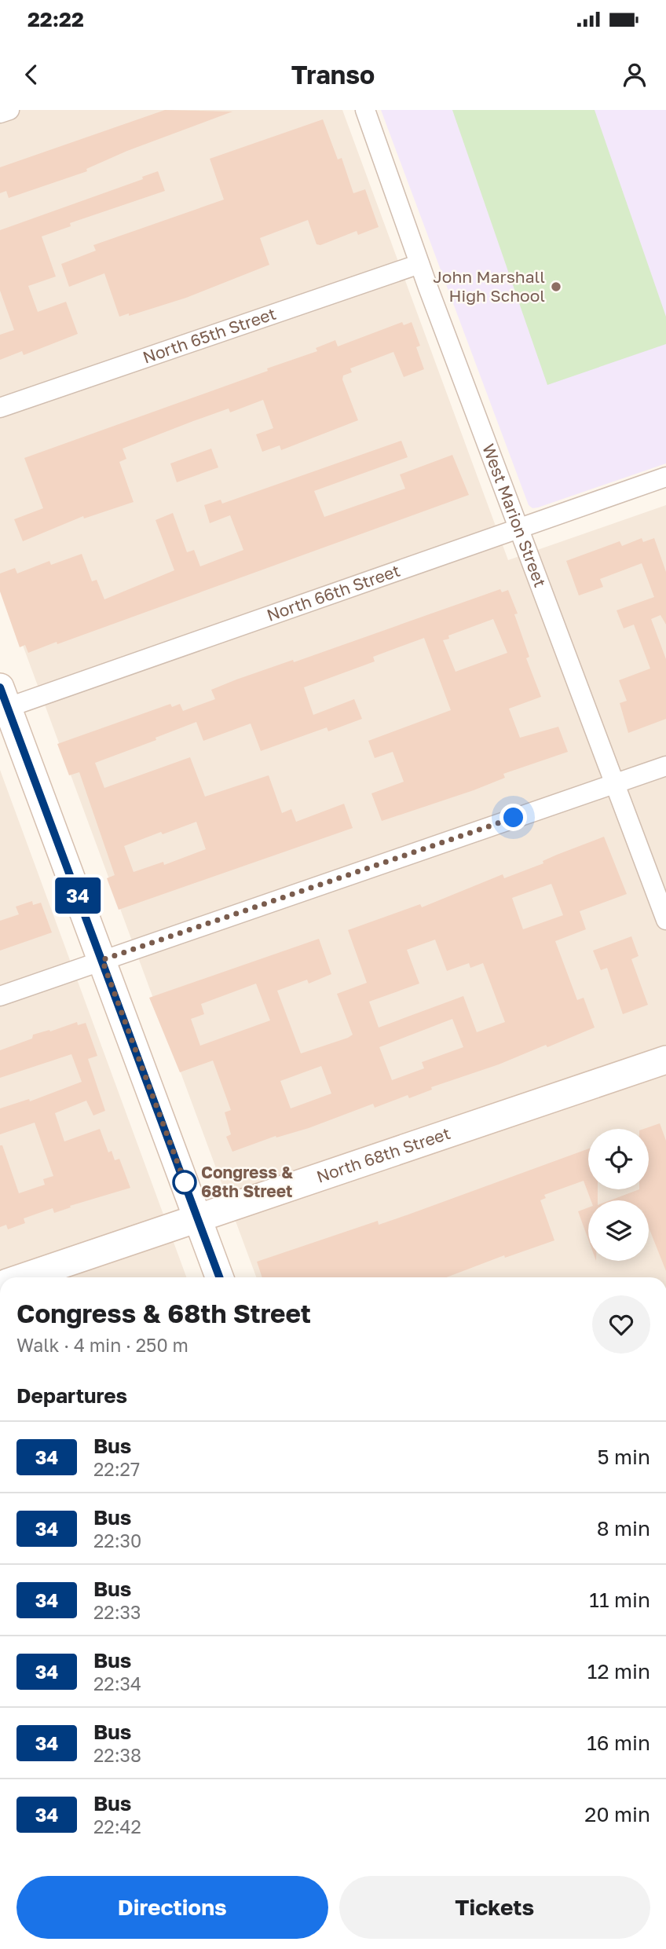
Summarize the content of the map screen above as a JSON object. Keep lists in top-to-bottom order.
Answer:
{
  "streets": {
    "street": [
      "North 65th Street",
      "West Marion Street",
      "North 66th Street",
      "North 68th Street"
    ]
  },
  "crossings": [
    ["North 65th Street", "West Marion Street"],
    ["West Marion Street", "North 66th Street"]
  ],
  "places": ["John Marshall High School", "Congress & 68th Street"],
  "lines": ["bus line 34"],
  "page": {
    "status": "22:22",
    "header": "Transo",
    "on_map": "34",
    "heading": [
      ["Congress & 68th Street", "Walk · 4 min · 250 m"],
      "Departures"
    ],
    "list": [
      {
        "mark": "34",
        "name": "Bus",
        "note": "22:27",
        "value": "5 min"
      },
      {
        "mark": "34",
        "name": "Bus",
        "note": "22:30",
        "value": "8 min"
      },
      {
        "mark": "34",
        "name": "Bus",
        "note": "22:33",
        "value": "11 min"
      },
      {
        "mark": "34",
        "name": "Bus",
        "note": "22:34",
        "value": "12 min"
      },
      {
        "mark": "34",
        "name": "Bus",
        "note": "22:38",
        "value": "16 min"
      },
      {
        "mark": "34",
        "name": "Bus",
        "note": "22:42",
        "value": "20 min"
      }
    ],
    "buttons": ["Directions", "Tickets"]
  }
}
